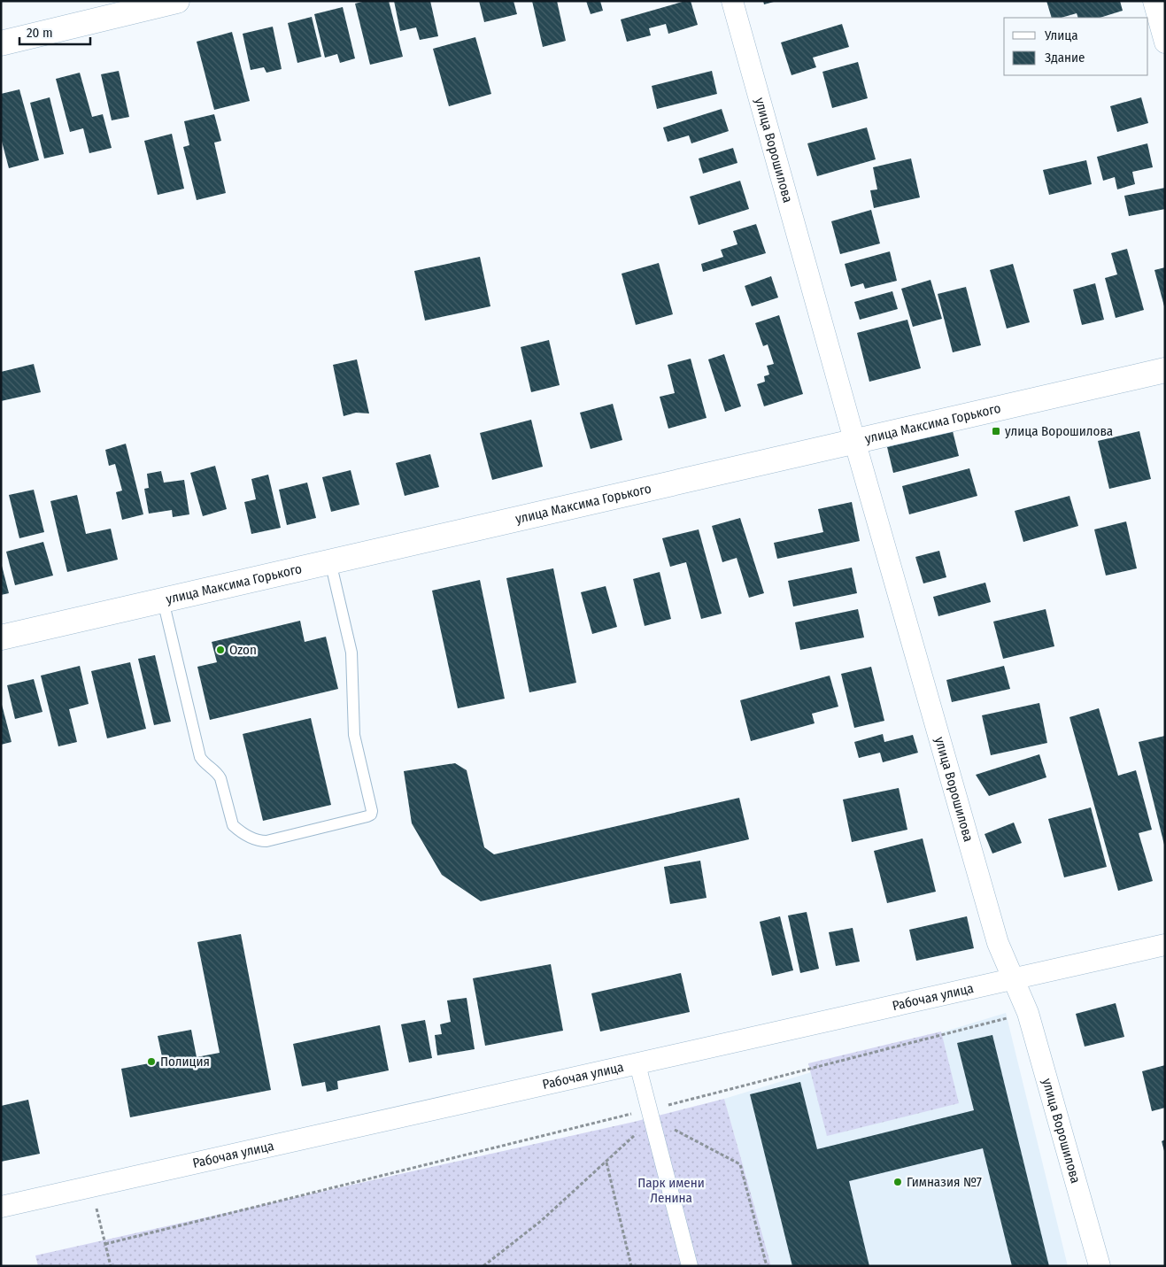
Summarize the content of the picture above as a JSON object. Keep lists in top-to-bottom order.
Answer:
{
  "streets": {
    "main road": ["улица Максима Горького"],
    "street": ["улица Ворошилова", "Рабочая улица"]
  },
  "crossings": [
    ["улица Ворошилова", "улица Максима Горького"],
    ["улица Ворошилова", "Рабочая улица"]
  ],
  "parks": ["Парк имени Ленина"],
  "places": {
    "transit": ["улица Ворошилова"],
    "other": ["Ozon", "Полиция", "Гимназия №7"]
  },
  "legend": ["Улица", "Здание"],
  "scale_bar": "20 m"
}
